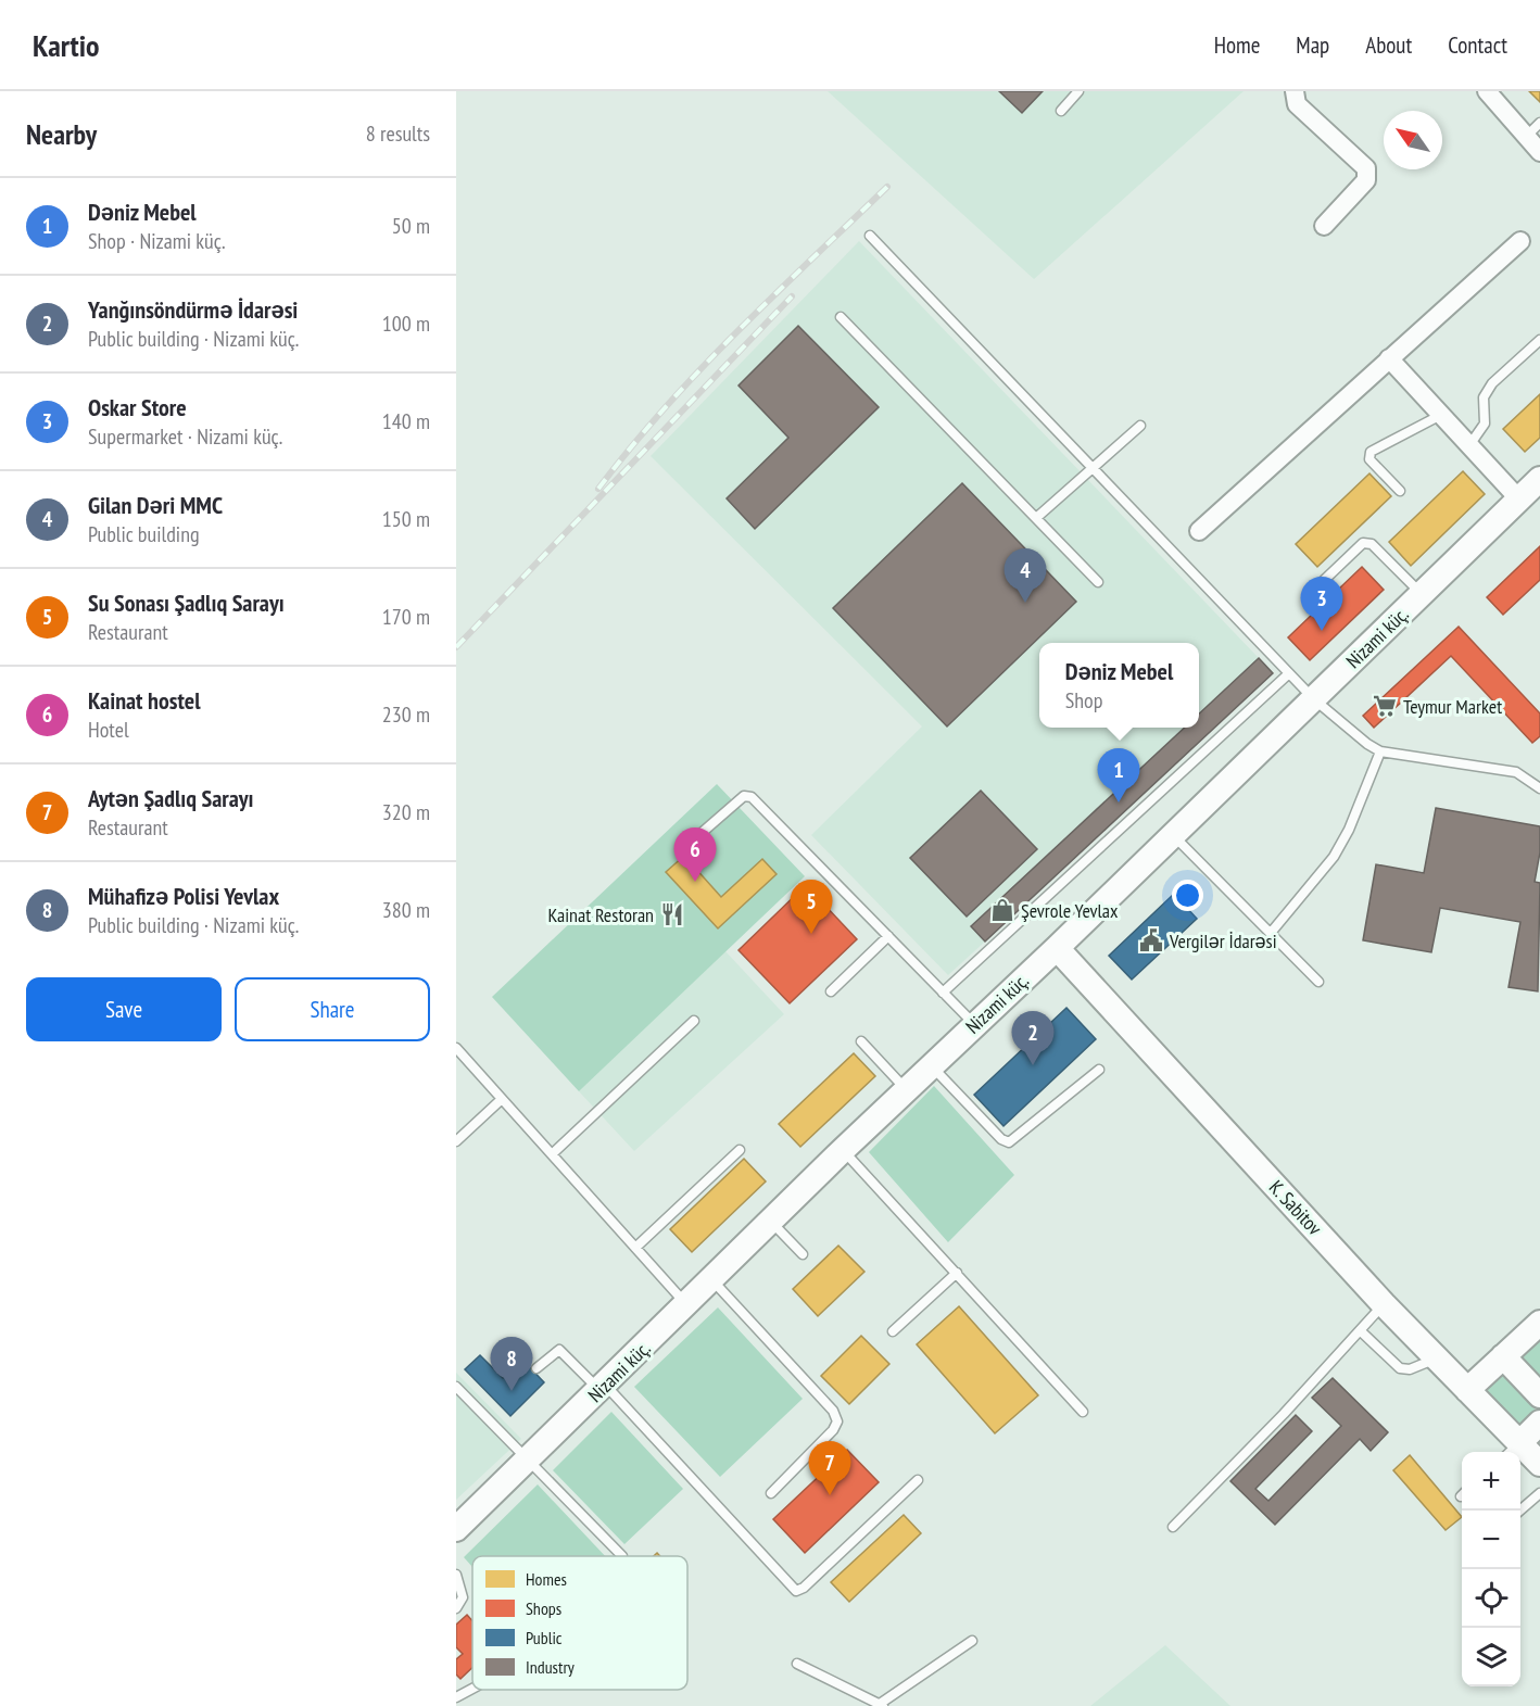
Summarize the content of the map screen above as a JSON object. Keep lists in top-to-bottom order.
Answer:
{
  "streets": {
    "main road": ["Nizami küç.", "K. Sabitov"]
  },
  "crossings": [
    ["Nizami küç.", "K. Sabitov"]
  ],
  "places": {
    "supermarket": ["Teymur Market"],
    "shop": ["Şevrole Yevlax"],
    "restaurant": ["Kainat Restoran"],
    "public building": ["Vergilər İdarəsi"]
  },
  "legend": [
    "Homes",
    "Shops",
    "Public",
    "Industry"
  ],
  "north": "top left",
  "page": {
    "header": "Kartio",
    "nav": [
      "Home",
      "Map",
      "About",
      "Contact"
    ],
    "heading": ["Nearby", "8 results"],
    "list": [
      {
        "mark": "1",
        "name": "Dəniz Mebel",
        "note": "Shop · Nizami küç.",
        "value": "50 m"
      },
      {
        "mark": "2",
        "name": "Yanğınsöndürmə İdarəsi",
        "note": "Public building · Nizami küç.",
        "value": "100 m"
      },
      {
        "mark": "3",
        "name": "Oskar Store",
        "note": "Supermarket · Nizami küç.",
        "value": "140 m"
      },
      {
        "mark": "4",
        "name": "Gilan Dəri MMC",
        "note": "Public building",
        "value": "150 m"
      },
      {
        "mark": "5",
        "name": "Su Sonası Şadlıq Sarayı",
        "note": "Restaurant",
        "value": "170 m"
      },
      {
        "mark": "6",
        "name": "Kainat hostel",
        "note": "Hotel",
        "value": "230 m"
      },
      {
        "mark": "7",
        "name": "Aytən Şadlıq Sarayı",
        "note": "Restaurant",
        "value": "320 m"
      },
      {
        "mark": "8",
        "name": "Mühafizə Polisi Yevlax",
        "note": "Public building · Nizami küç.",
        "value": "380 m"
      }
    ],
    "pins": [
      "4",
      "3",
      "1",
      "6",
      "5",
      "2",
      "8",
      "7"
    ],
    "popup": ["Dəniz Mebel", "Shop"],
    "buttons": ["Save", "Share"],
    "map_buttons": ["+", "−"]
  }
}
